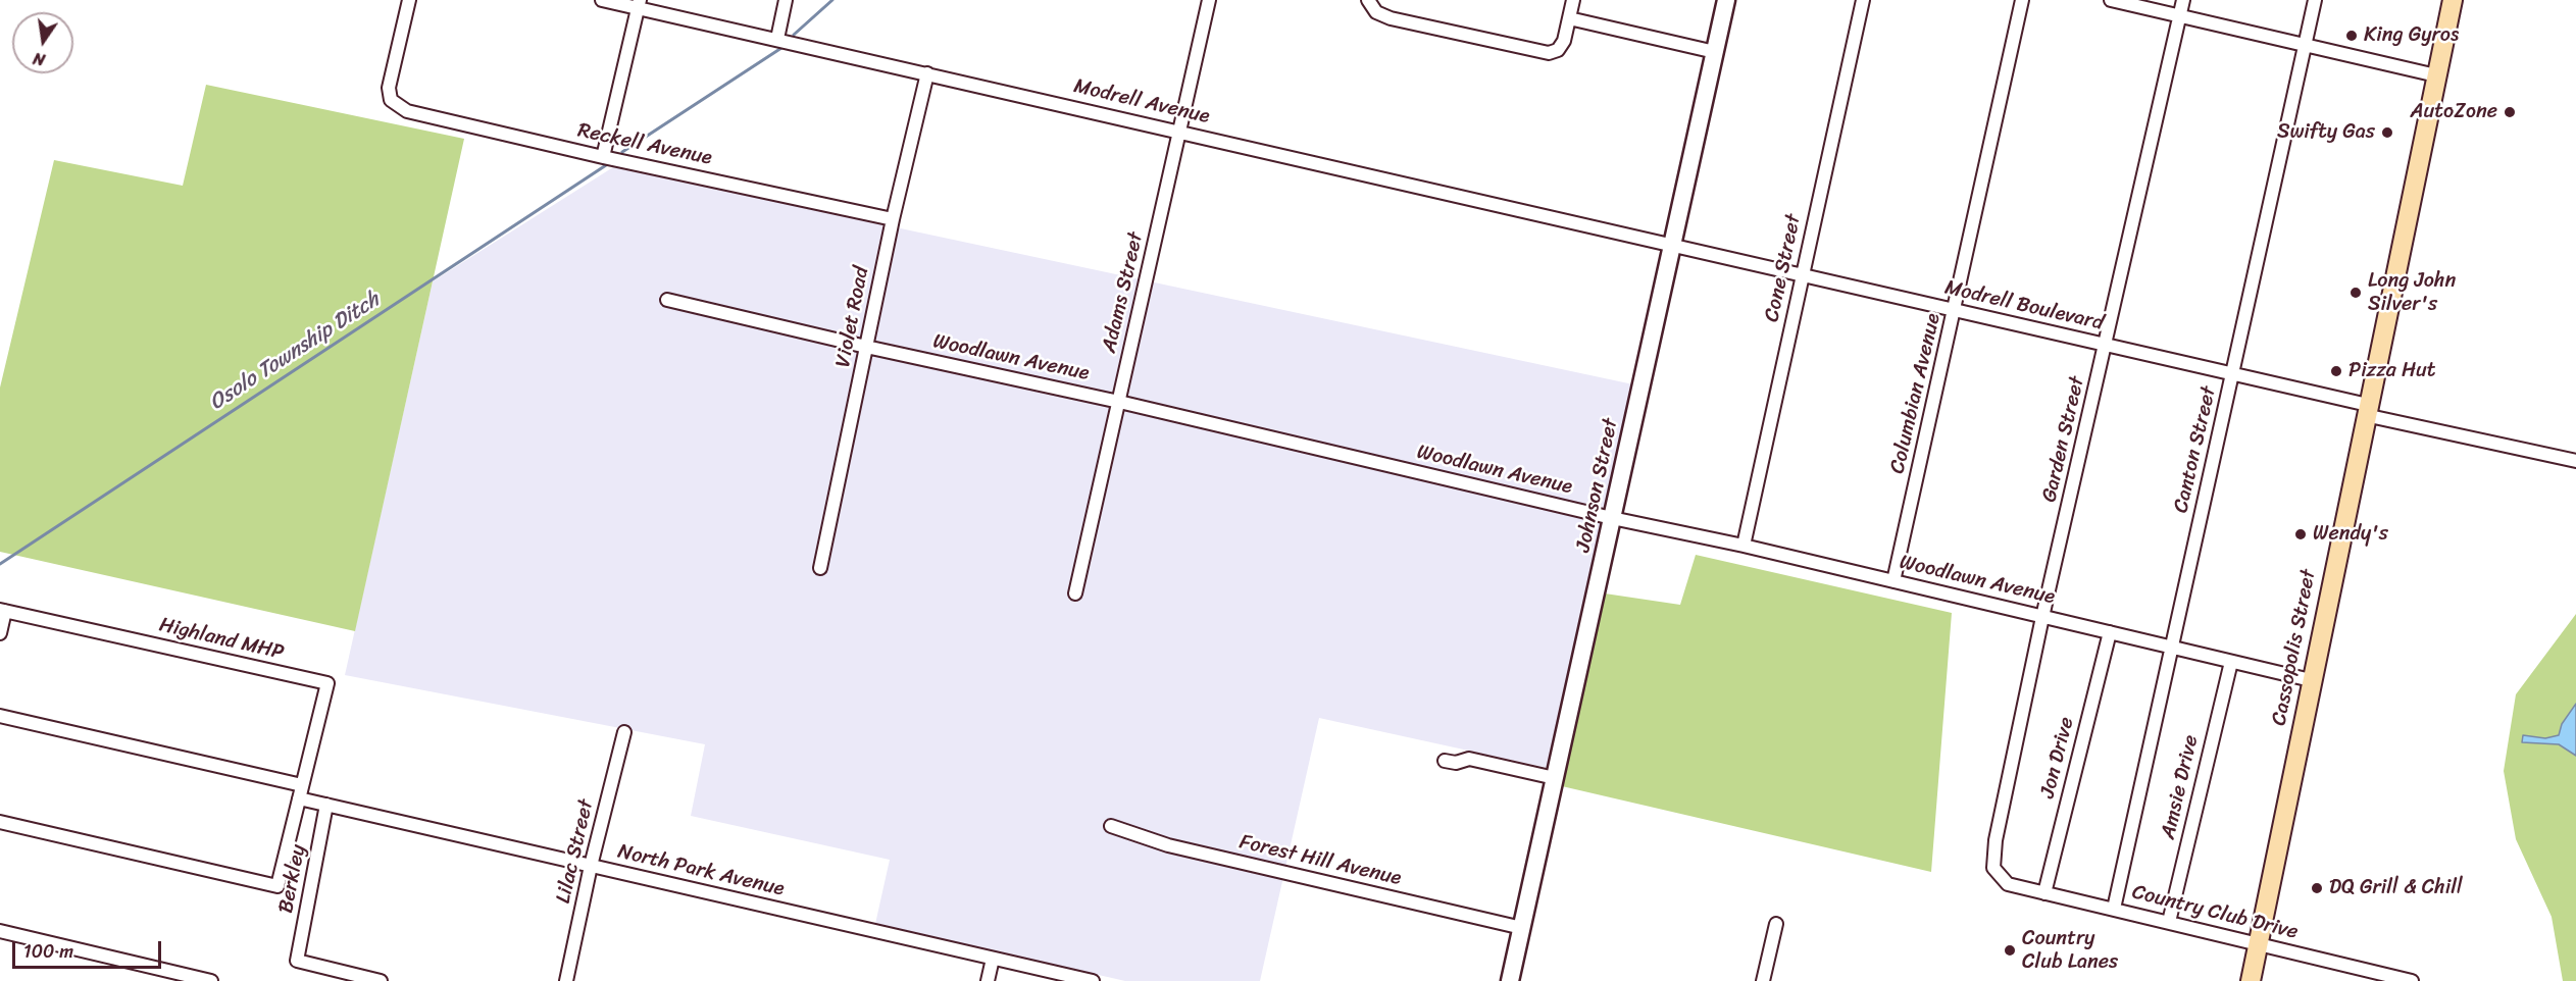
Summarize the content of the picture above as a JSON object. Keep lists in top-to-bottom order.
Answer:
{
  "streets": {
    "main road": ["Cassopolis Street"],
    "street": [
      "Modrell Avenue",
      "Reckell Avenue",
      "Cone Street",
      "Adams Street",
      "Modrell Boulevard",
      "Violet Road",
      "Woodlawn Avenue",
      "Columbian Avenue",
      "Garden Street",
      "Canton Street",
      "Johnson Street",
      "Highland MHP",
      "Jon Drive",
      "Amsie Drive",
      "Lilac Street",
      "Forest Hill Avenue",
      "North Park Avenue",
      "Berkley",
      "Country Club Drive"
    ]
  },
  "crossings": [
    ["Modrell Avenue", "Adams Street"],
    ["Modrell Avenue", "Modrell Boulevard"],
    ["Modrell Avenue", "Violet Road"],
    ["Modrell Avenue", "Johnson Street"],
    ["Reckell Avenue", "Violet Road"],
    ["Cone Street", "Modrell Boulevard"],
    ["Cone Street", "Woodlawn Avenue"],
    ["Adams Street", "Woodlawn Avenue"],
    ["Modrell Boulevard", "Columbian Avenue"],
    ["Modrell Boulevard", "Garden Street"],
    ["Modrell Boulevard", "Canton Street"],
    ["Modrell Boulevard", "Johnson Street"],
    ["Modrell Boulevard", "Cassopolis Street"],
    ["Violet Road", "Woodlawn Avenue"],
    ["Woodlawn Avenue", "Columbian Avenue"],
    ["Woodlawn Avenue", "Garden Street"],
    ["Woodlawn Avenue", "Canton Street"],
    ["Woodlawn Avenue", "Johnson Street"],
    ["Woodlawn Avenue", "Cassopolis Street"],
    ["Woodlawn Avenue", "Jon Drive"],
    ["Woodlawn Avenue", "Amsie Drive"],
    ["Garden Street", "Country Club Drive"],
    ["Canton Street", "Country Club Drive"],
    ["Johnson Street", "Forest Hill Avenue"],
    ["Highland MHP", "North Park Avenue"],
    ["Cassopolis Street", "Country Club Drive"],
    ["Jon Drive", "Country Club Drive"],
    ["Amsie Drive", "Country Club Drive"],
    ["Lilac Street", "North Park Avenue"],
    ["North Park Avenue", "Berkley"]
  ],
  "water": ["Osolo Township Ditch"],
  "places": [
    "King Gyros",
    "AutoZone",
    "Swifty Gas",
    "Long John Silver's",
    "Pizza Hut",
    "Wendy's",
    "DQ Grill & Chill",
    "Country Club Lanes"
  ],
  "scale_bar": "100 m",
  "north": "bottom"
}
